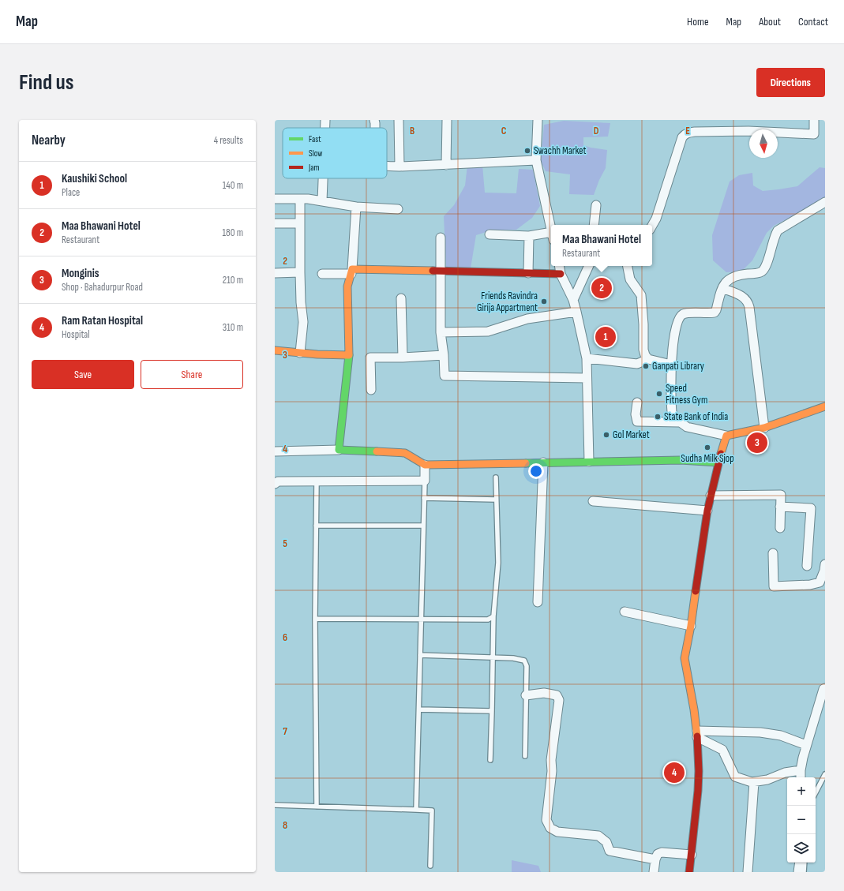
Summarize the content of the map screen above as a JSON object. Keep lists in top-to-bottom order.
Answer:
{
  "places": [
    "Swachh Market",
    "Friends Ravindra Girija Appartment",
    "Ganpati Library",
    "Speed Fitness Gym",
    "State Bank of India",
    "Gol Market",
    "Sudha Milk Sjop"
  ],
  "legend": ["Fast", "Slow", "Jam"],
  "north": "bottom",
  "page": {
    "header": "Map",
    "nav": [
      "Home",
      "Map",
      "About",
      "Contact"
    ],
    "buttons": [
      "Directions",
      ["Save", "Share"]
    ],
    "title": "Find us",
    "heading": ["Nearby", "4 results"],
    "list": [
      {
        "mark": "1",
        "name": "Kaushiki School",
        "note": "Place",
        "value": "140 m"
      },
      {
        "mark": "2",
        "name": "Maa Bhawani Hotel",
        "note": "Restaurant",
        "value": "180 m"
      },
      {
        "mark": "3",
        "name": "Monginis",
        "note": "Shop · Bahadurpur Road",
        "value": "210 m"
      },
      {
        "mark": "4",
        "name": "Ram Ratan Hospital",
        "note": "Hospital",
        "value": "310 m"
      }
    ],
    "popup": ["Maa Bhawani Hotel", "Restaurant"],
    "pins": [
      "2",
      "1",
      "3",
      "4"
    ],
    "map_buttons": ["+", "−"]
  },
  "grid": {
    "columns": [
      "B",
      "C",
      "D",
      "E"
    ],
    "rows": [
      "2",
      "3",
      "4",
      "5",
      "6",
      "7",
      "8"
    ]
  }
}
